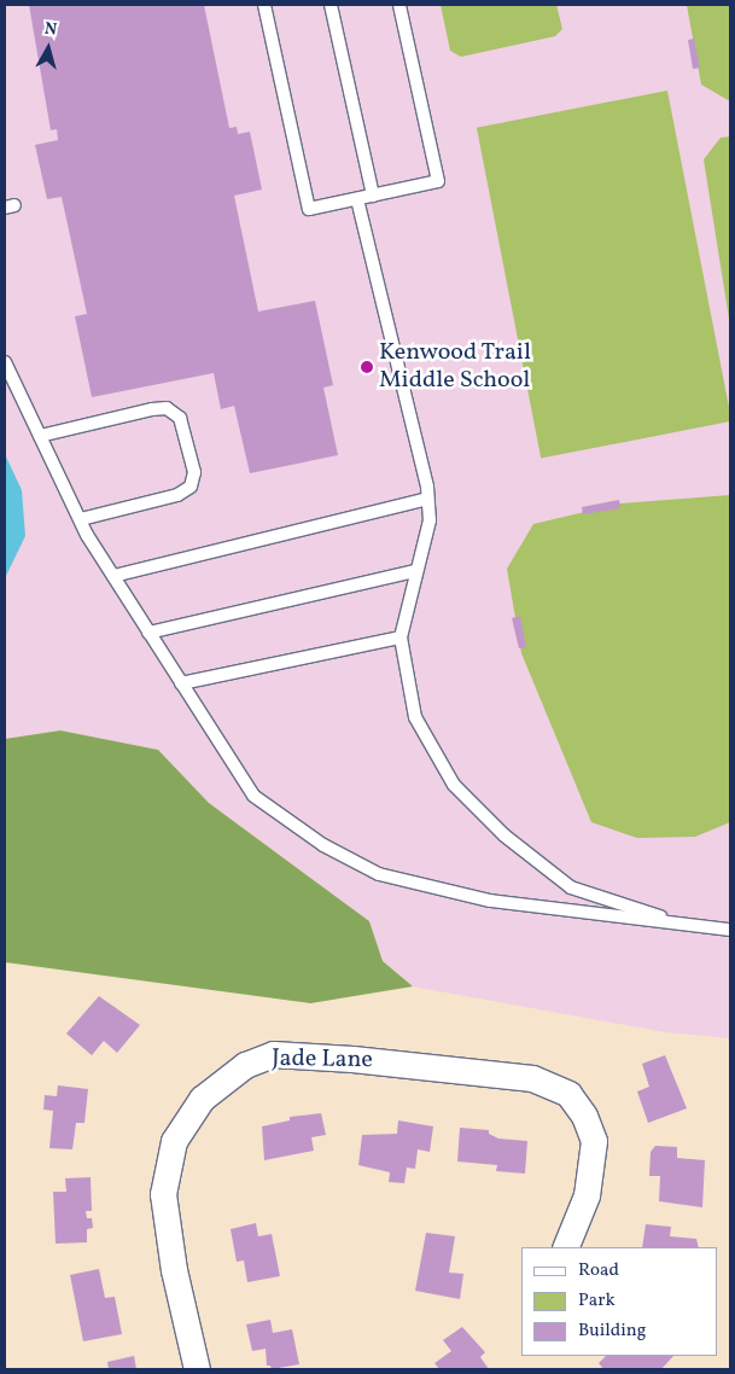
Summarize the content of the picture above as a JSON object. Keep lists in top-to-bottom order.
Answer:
{
  "streets": {
    "street": ["Jade Lane"]
  },
  "places": ["Kenwood Trail Middle School"],
  "legend": ["Road", "Park", "Building"],
  "north": "top"
}
